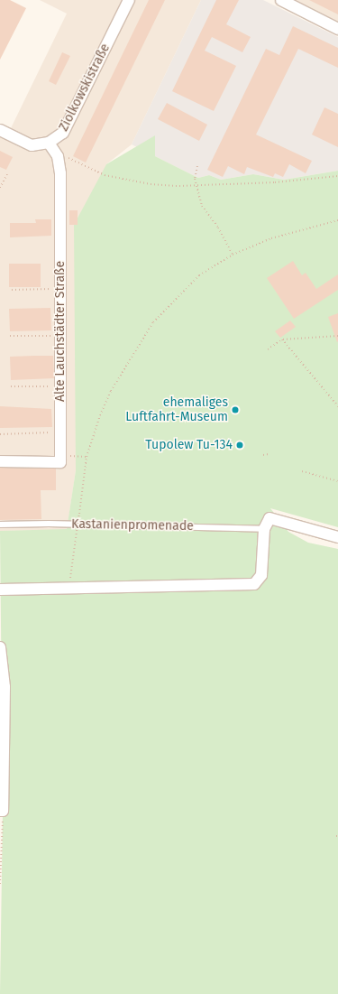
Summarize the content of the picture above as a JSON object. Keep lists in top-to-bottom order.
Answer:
{
  "streets": {
    "street": ["Ziolkowskistraße", "Alte Lauchstädter Straße"],
    "lane": ["Kastanienpromenade"]
  },
  "crossings": [
    ["Ziolkowskistraße", "Alte Lauchstädter Straße"]
  ],
  "places": ["ehemaliges Luftfahrt-Museum", "Tupolew Tu-134"]
}
